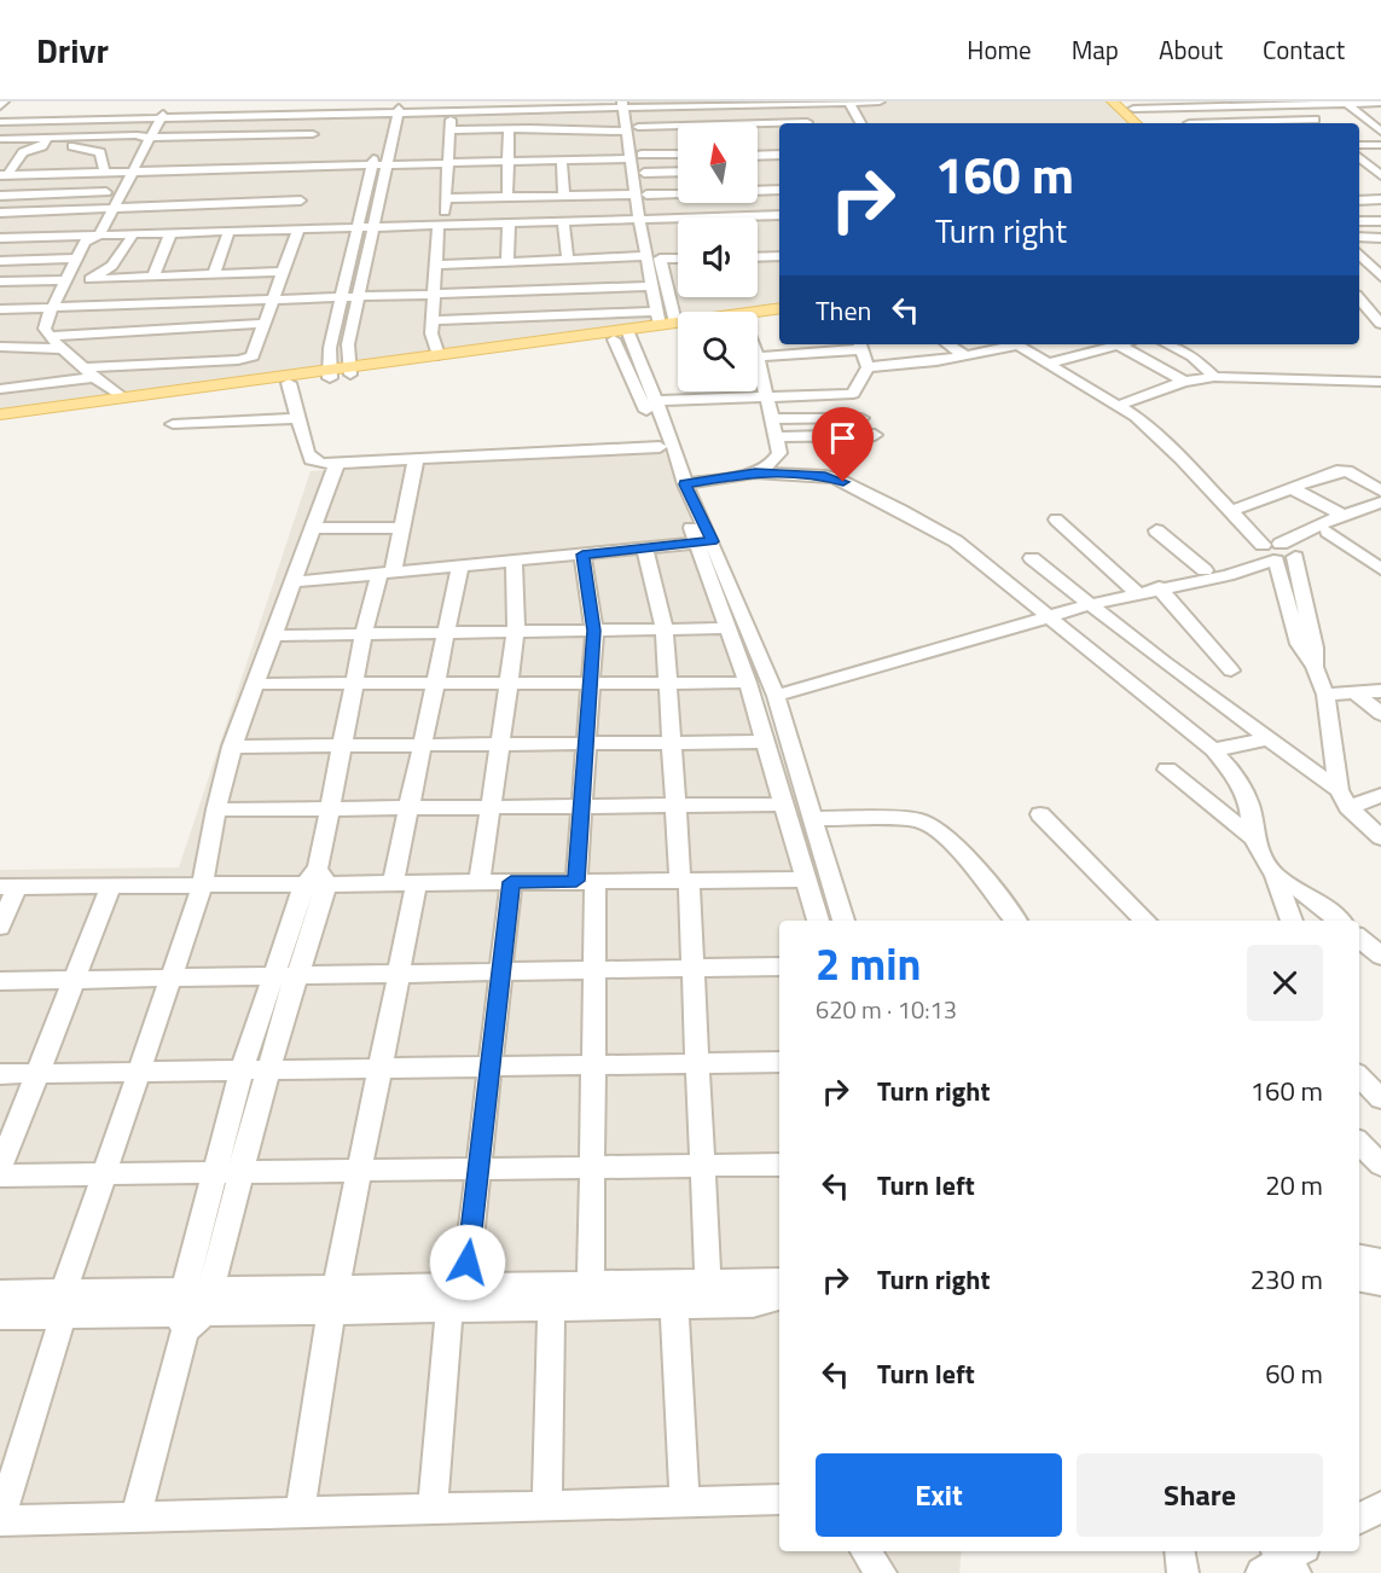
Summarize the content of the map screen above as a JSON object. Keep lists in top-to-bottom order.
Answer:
{
  "north": "top",
  "page": {
    "header": "Drivr",
    "nav": [
      "Home",
      "Map",
      "About",
      "Contact"
    ],
    "turn": ["160 m", "Turn right"],
    "then": "Then",
    "heading": ["2 min", "620 m · 10:13"],
    "list": [
      {
        "name": "Turn right",
        "value": "160 m"
      },
      {
        "name": "Turn left",
        "value": "20 m"
      },
      {
        "name": "Turn right",
        "value": "230 m"
      },
      {
        "name": "Turn left",
        "value": "60 m"
      }
    ],
    "buttons": ["Exit", "Share"]
  }
}
